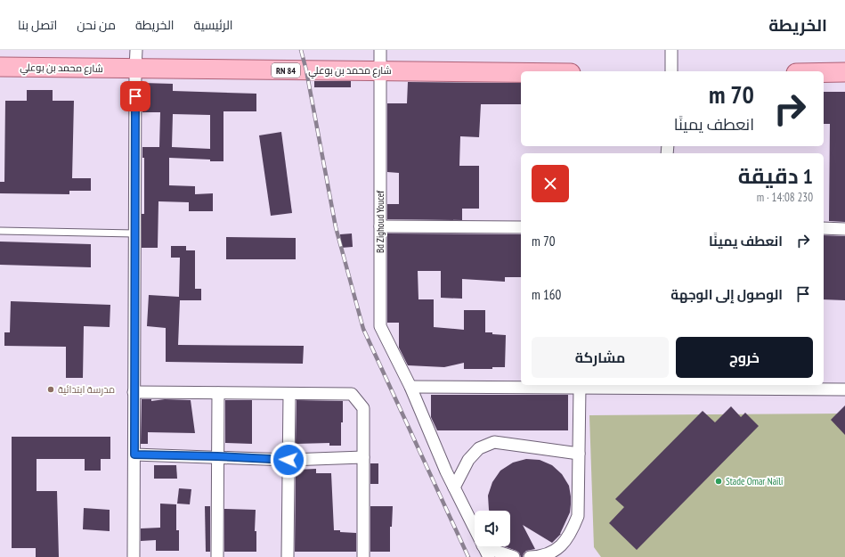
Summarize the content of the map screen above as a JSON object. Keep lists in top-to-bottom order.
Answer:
{
  "streets": {
    "main road": ["شارع محمد بن بوعلي", "RN 84"],
    "street": ["Bd Zighoud Youcef"]
  },
  "crossings": [
    ["شارع محمد بن بوعلي", "Bd Zighoud Youcef"]
  ],
  "places": ["مدرسة ابتدائية", "Stade Omar Naïli"],
  "page": {
    "header": "الخريطة",
    "nav": [
      "الرئيسية",
      "الخريطة",
      "من نحن",
      "اتصل بنا"
    ],
    "turn": ["70 m", "انعطف يمينًا"],
    "heading": ["1 دقيقة", "230 m · 14:08"],
    "list": [
      {
        "name": "انعطف يمينًا",
        "value": "70 m"
      },
      {
        "name": "الوصول إلى الوجهة",
        "value": "160 m"
      }
    ],
    "buttons": ["خروج", "مشاركة"]
  }
}
